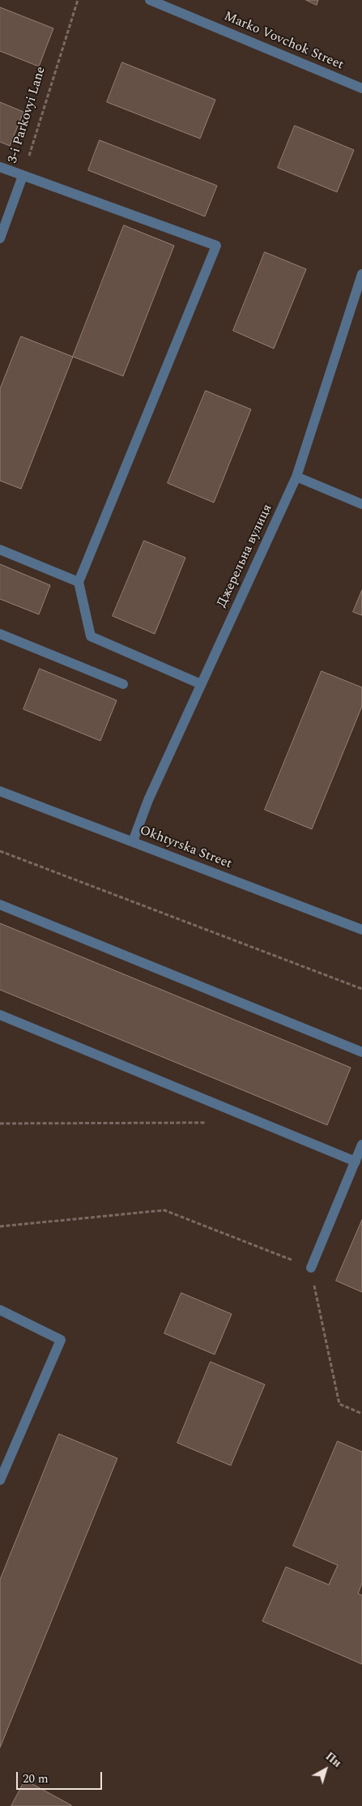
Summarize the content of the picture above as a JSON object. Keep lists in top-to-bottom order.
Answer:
{
  "streets": {
    "street": [
      "Marko Vovchok Street",
      "3-i Parkovyi Lane",
      "Джерельна вулиця",
      "Okhtyrska Street"
    ]
  },
  "crossings": [
    ["Джерельна вулиця", "Okhtyrska Street"]
  ],
  "scale_bar": "20 m",
  "north": "top right"
}
